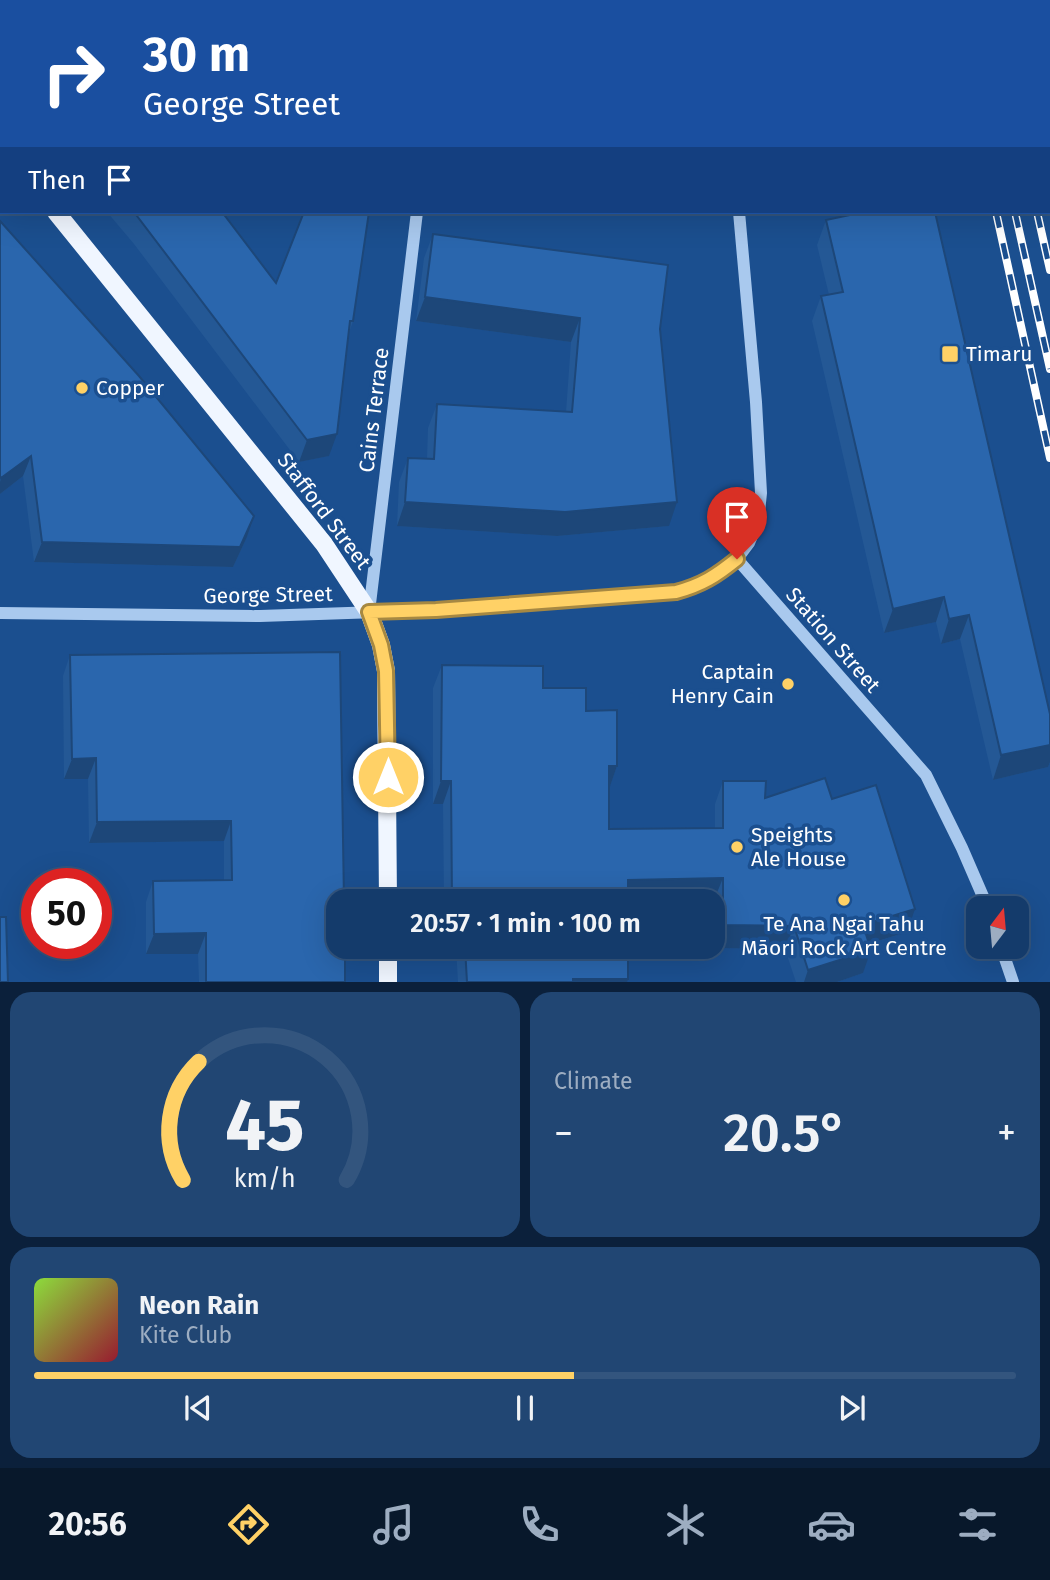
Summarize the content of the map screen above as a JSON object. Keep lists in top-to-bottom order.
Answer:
{
  "streets": {
    "main road": ["Stafford Street"],
    "street": ["Cains Terrace", "George Street", "Station Street"]
  },
  "crossings": [
    ["Cains Terrace", "Stafford Street"],
    ["Cains Terrace", "George Street"],
    ["Stafford Street", "George Street"],
    ["George Street", "Station Street"]
  ],
  "places": {
    "transit": ["Timaru"],
    "other": [
      "Copper",
      "Captain Henry Cain",
      "Speights Ale House",
      "Te Ana Ngai Tahu Māori Rock Art Centre"
    ]
  },
  "north": "top",
  "page": {
    "turn": ["30 m", "George Street"],
    "then": "Then",
    "limit": "50",
    "trip": "20:57 · 1 min · 100 m",
    "tile": "Climate",
    "heat": ["−", "20.5°", "+"],
    "song": ["Neon Rain", "Kite Club"],
    "tabs": "20:56",
    "gauge": ["45", "km/h"]
  }
}
